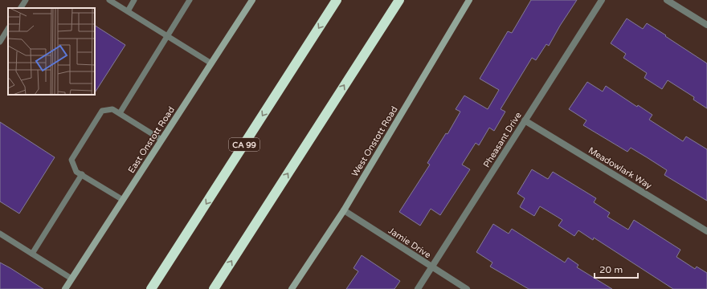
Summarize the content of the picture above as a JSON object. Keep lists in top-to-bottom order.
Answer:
{
  "streets": {
    "highway": ["CA 99"],
    "street": [
      "East Onstott Road",
      "Pheasant Drive",
      "West Onstott Road",
      "Meadowlark Way",
      "Jamie Drive"
    ]
  },
  "crossings": [
    ["Pheasant Drive", "Meadowlark Way"],
    ["Pheasant Drive", "Jamie Drive"],
    ["West Onstott Road", "Jamie Drive"]
  ],
  "scale_bar": "20 m"
}
